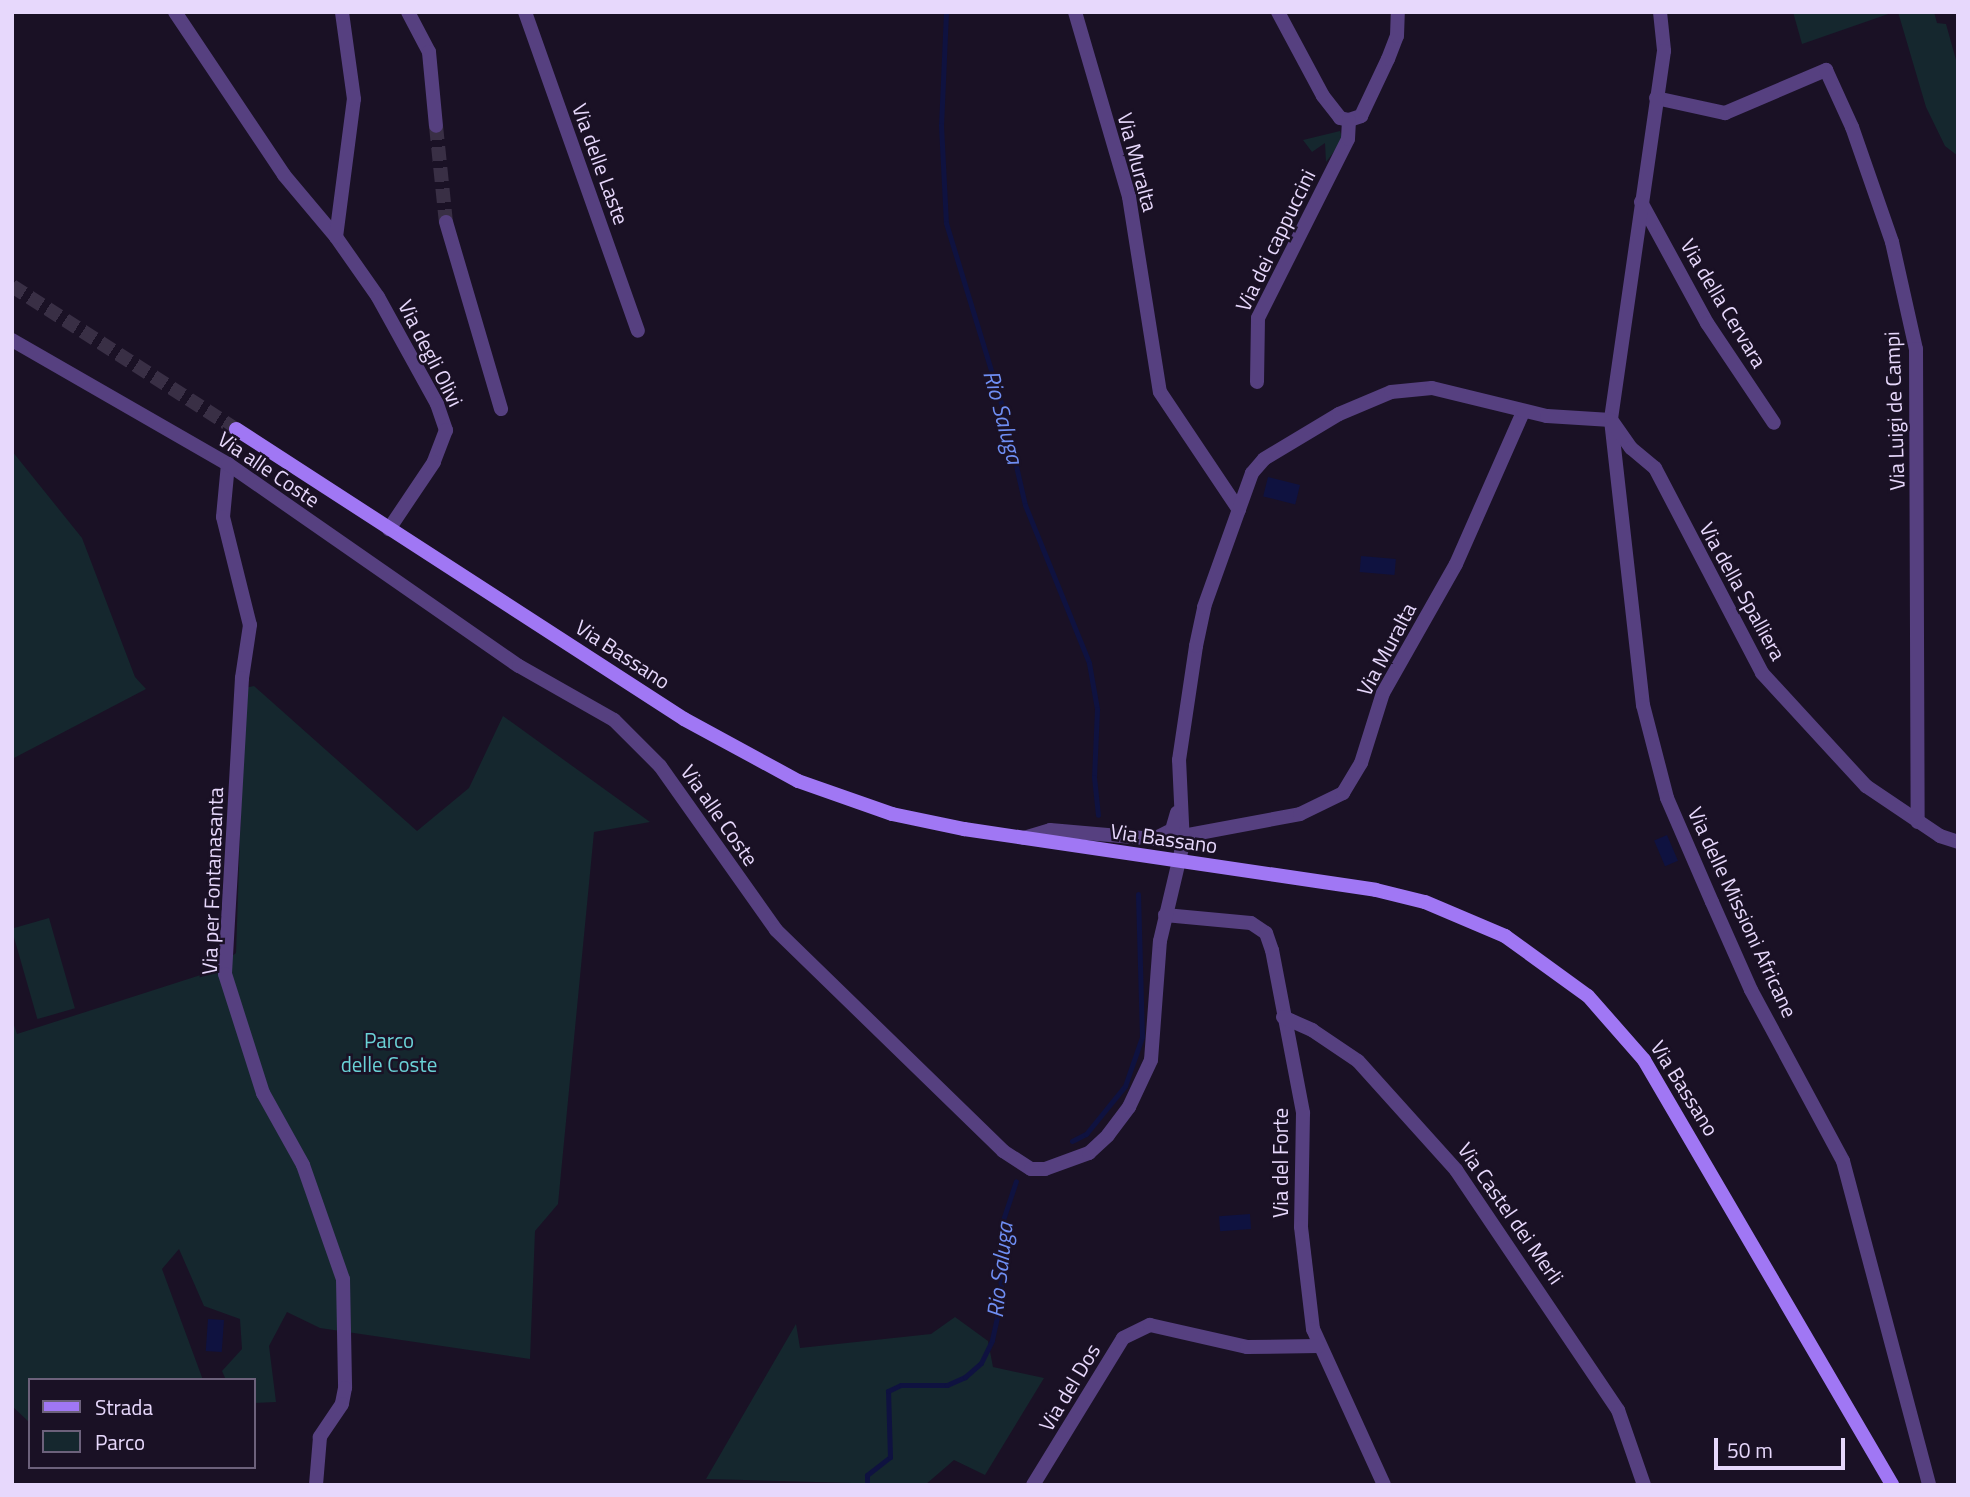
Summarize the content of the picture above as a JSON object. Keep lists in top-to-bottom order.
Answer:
{
  "streets": {
    "main road": ["Via Bassano"],
    "street": [
      "Via Muralta",
      "Via delle Laste",
      "Via dei cappuccini",
      "Via della Cervara",
      "Via degli Olivi",
      "Via Luigi de Campi",
      "Via alle Coste",
      "Via della Spalliera",
      "Via per Fontanasanta",
      "Via delle Missioni Africane",
      "Via del Forte",
      "Via Castel dei Merli",
      "Via del Dos"
    ]
  },
  "crossings": [
    ["Via degli Olivi", "Via Bassano"],
    ["Via Luigi de Campi", "Via della Spalliera"],
    ["Via alle Coste", "Via Bassano"],
    ["Via alle Coste", "Via per Fontanasanta"],
    ["Via alle Coste", "Via del Forte"],
    ["Via della Spalliera", "Via delle Missioni Africane"],
    ["Via del Forte", "Via Castel dei Merli"],
    ["Via del Forte", "Via del Dos"]
  ],
  "water": ["Rio Saluga"],
  "parks": ["Parco delle Coste"],
  "legend": ["Strada", "Parco"],
  "scale_bar": "50 m"
}
